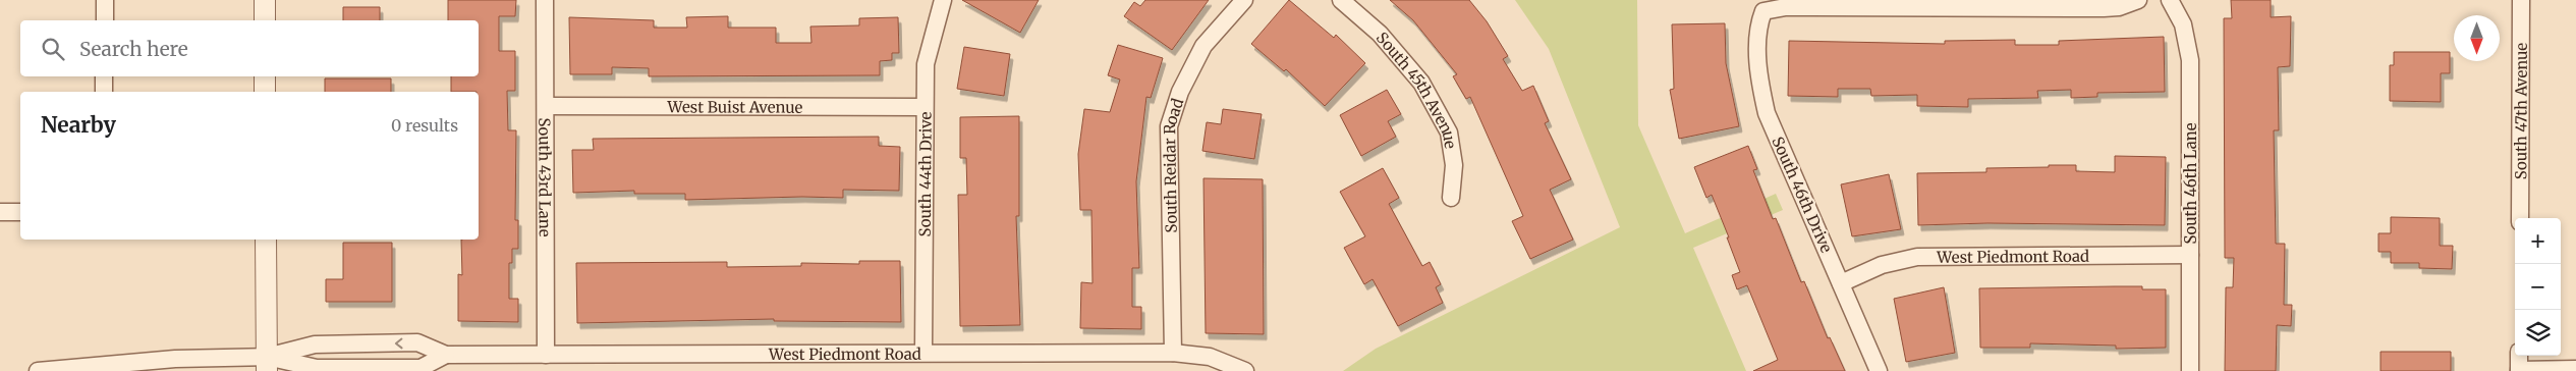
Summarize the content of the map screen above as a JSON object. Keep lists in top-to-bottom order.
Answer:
{
  "streets": {
    "street": [
      "South 45th Avenue",
      "West Buist Avenue",
      "South 47th Avenue",
      "South Reidar Road",
      "South 44th Drive",
      "South 43rd Lane",
      "South 46th Lane",
      "South 46th Drive",
      "West Piedmont Road"
    ]
  },
  "crossings": [
    ["West Buist Avenue", "South 44th Drive"],
    ["West Buist Avenue", "South 43rd Lane"],
    ["South Reidar Road", "West Piedmont Road"],
    ["South 44th Drive", "West Piedmont Road"],
    ["South 43rd Lane", "West Piedmont Road"],
    ["South 46th Lane", "West Piedmont Road"],
    ["South 46th Drive", "West Piedmont Road"]
  ],
  "north": "bottom",
  "page": {
    "search": "Search here",
    "heading": ["Nearby", "0 results"],
    "map_buttons": ["+", "−"]
  }
}
